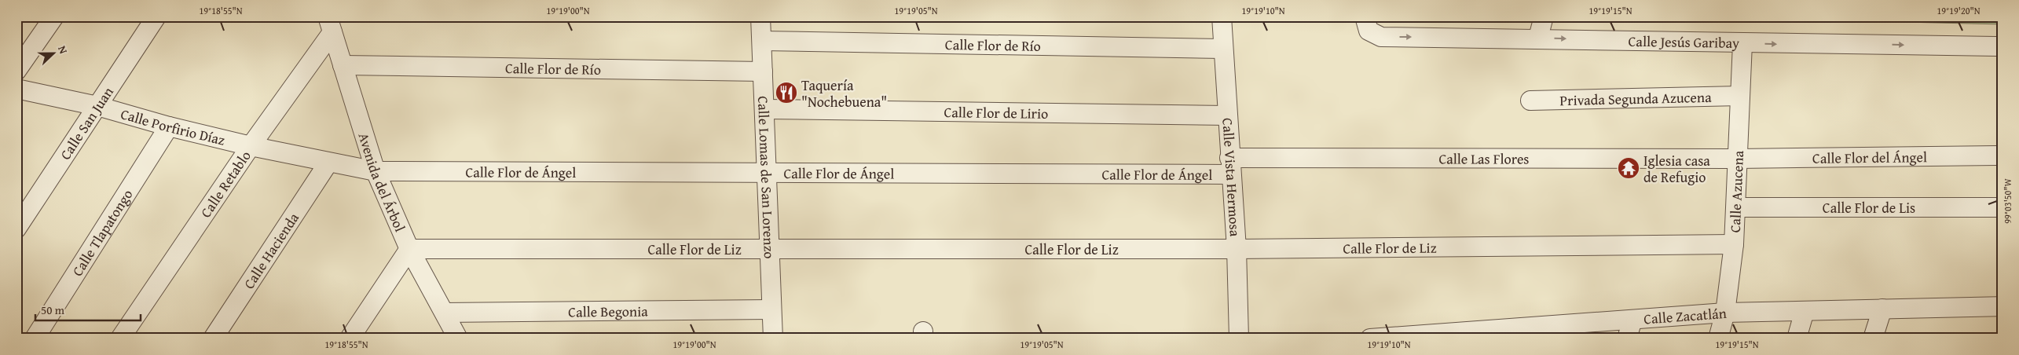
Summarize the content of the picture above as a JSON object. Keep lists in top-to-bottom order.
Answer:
{
  "streets": {
    "street": [
      "Calle Jesús Garibay",
      "Calle Flor de Río",
      "Privada Segunda Azucena",
      "Calle Flor de Lirio",
      "Calle San Juan",
      "Calle Porfirio Díaz",
      "Calle Flor del Ángel",
      "Calle Las Flores",
      "Calle Flor de Ángel",
      "Calle Lomas de San Lorenzo",
      "Calle Vista Hermosa",
      "Avenida del Árbol",
      "Calle Retablo",
      "Calle Azucena",
      "Calle Flor de Lis",
      "Calle Tlapatongo",
      "Calle Flor de Liz",
      "Calle Hacienda",
      "Calle Begonia",
      "Calle Zacatlán"
    ]
  },
  "crossings": [
    ["Calle Jesús Garibay", "Calle Azucena"],
    ["Calle Flor de Río", "Calle Lomas de San Lorenzo"],
    ["Calle Flor de Río", "Calle Vista Hermosa"],
    ["Calle Flor de Río", "Avenida del Árbol"],
    ["Privada Segunda Azucena", "Calle Azucena"],
    ["Calle Flor de Lirio", "Calle Lomas de San Lorenzo"],
    ["Calle Flor de Lirio", "Calle Vista Hermosa"],
    ["Calle San Juan", "Calle Porfirio Díaz"],
    ["Calle Porfirio Díaz", "Calle Flor de Ángel"],
    ["Calle Porfirio Díaz", "Avenida del Árbol"],
    ["Calle Porfirio Díaz", "Calle Retablo"],
    ["Calle Porfirio Díaz", "Calle Tlapatongo"],
    ["Calle Porfirio Díaz", "Calle Hacienda"],
    ["Calle Flor del Ángel", "Calle Las Flores"],
    ["Calle Flor del Ángel", "Calle Azucena"],
    ["Calle Las Flores", "Calle Flor de Ángel"],
    ["Calle Las Flores", "Calle Vista Hermosa"],
    ["Calle Las Flores", "Calle Azucena"],
    ["Calle Flor de Ángel", "Calle Lomas de San Lorenzo"],
    ["Calle Flor de Ángel", "Calle Vista Hermosa"],
    ["Calle Flor de Ángel", "Avenida del Árbol"],
    ["Calle Lomas de San Lorenzo", "Calle Flor de Liz"],
    ["Calle Lomas de San Lorenzo", "Calle Begonia"],
    ["Calle Vista Hermosa", "Calle Flor de Liz"],
    ["Avenida del Árbol", "Calle Retablo"],
    ["Avenida del Árbol", "Calle Flor de Liz"],
    ["Avenida del Árbol", "Calle Begonia"],
    ["Calle Azucena", "Calle Flor de Lis"],
    ["Calle Azucena", "Calle Flor de Liz"],
    ["Calle Azucena", "Calle Zacatlán"]
  ],
  "one_way": ["Calle Jesús Garibay"],
  "places": {
    "restaurant": ["Taquería \"Nochebuena\""],
    "temple": ["Iglesia casa de Refugio"]
  },
  "scale_bar": "50 m",
  "north": "right",
  "coordinates": [
    "19°18'55\"N",
    "19°19'00\"N",
    "19°19'05\"N",
    "19°19'10\"N",
    "19°19'15\"N",
    "19°19'20\"N",
    "99°03'50\"W"
  ]
}
